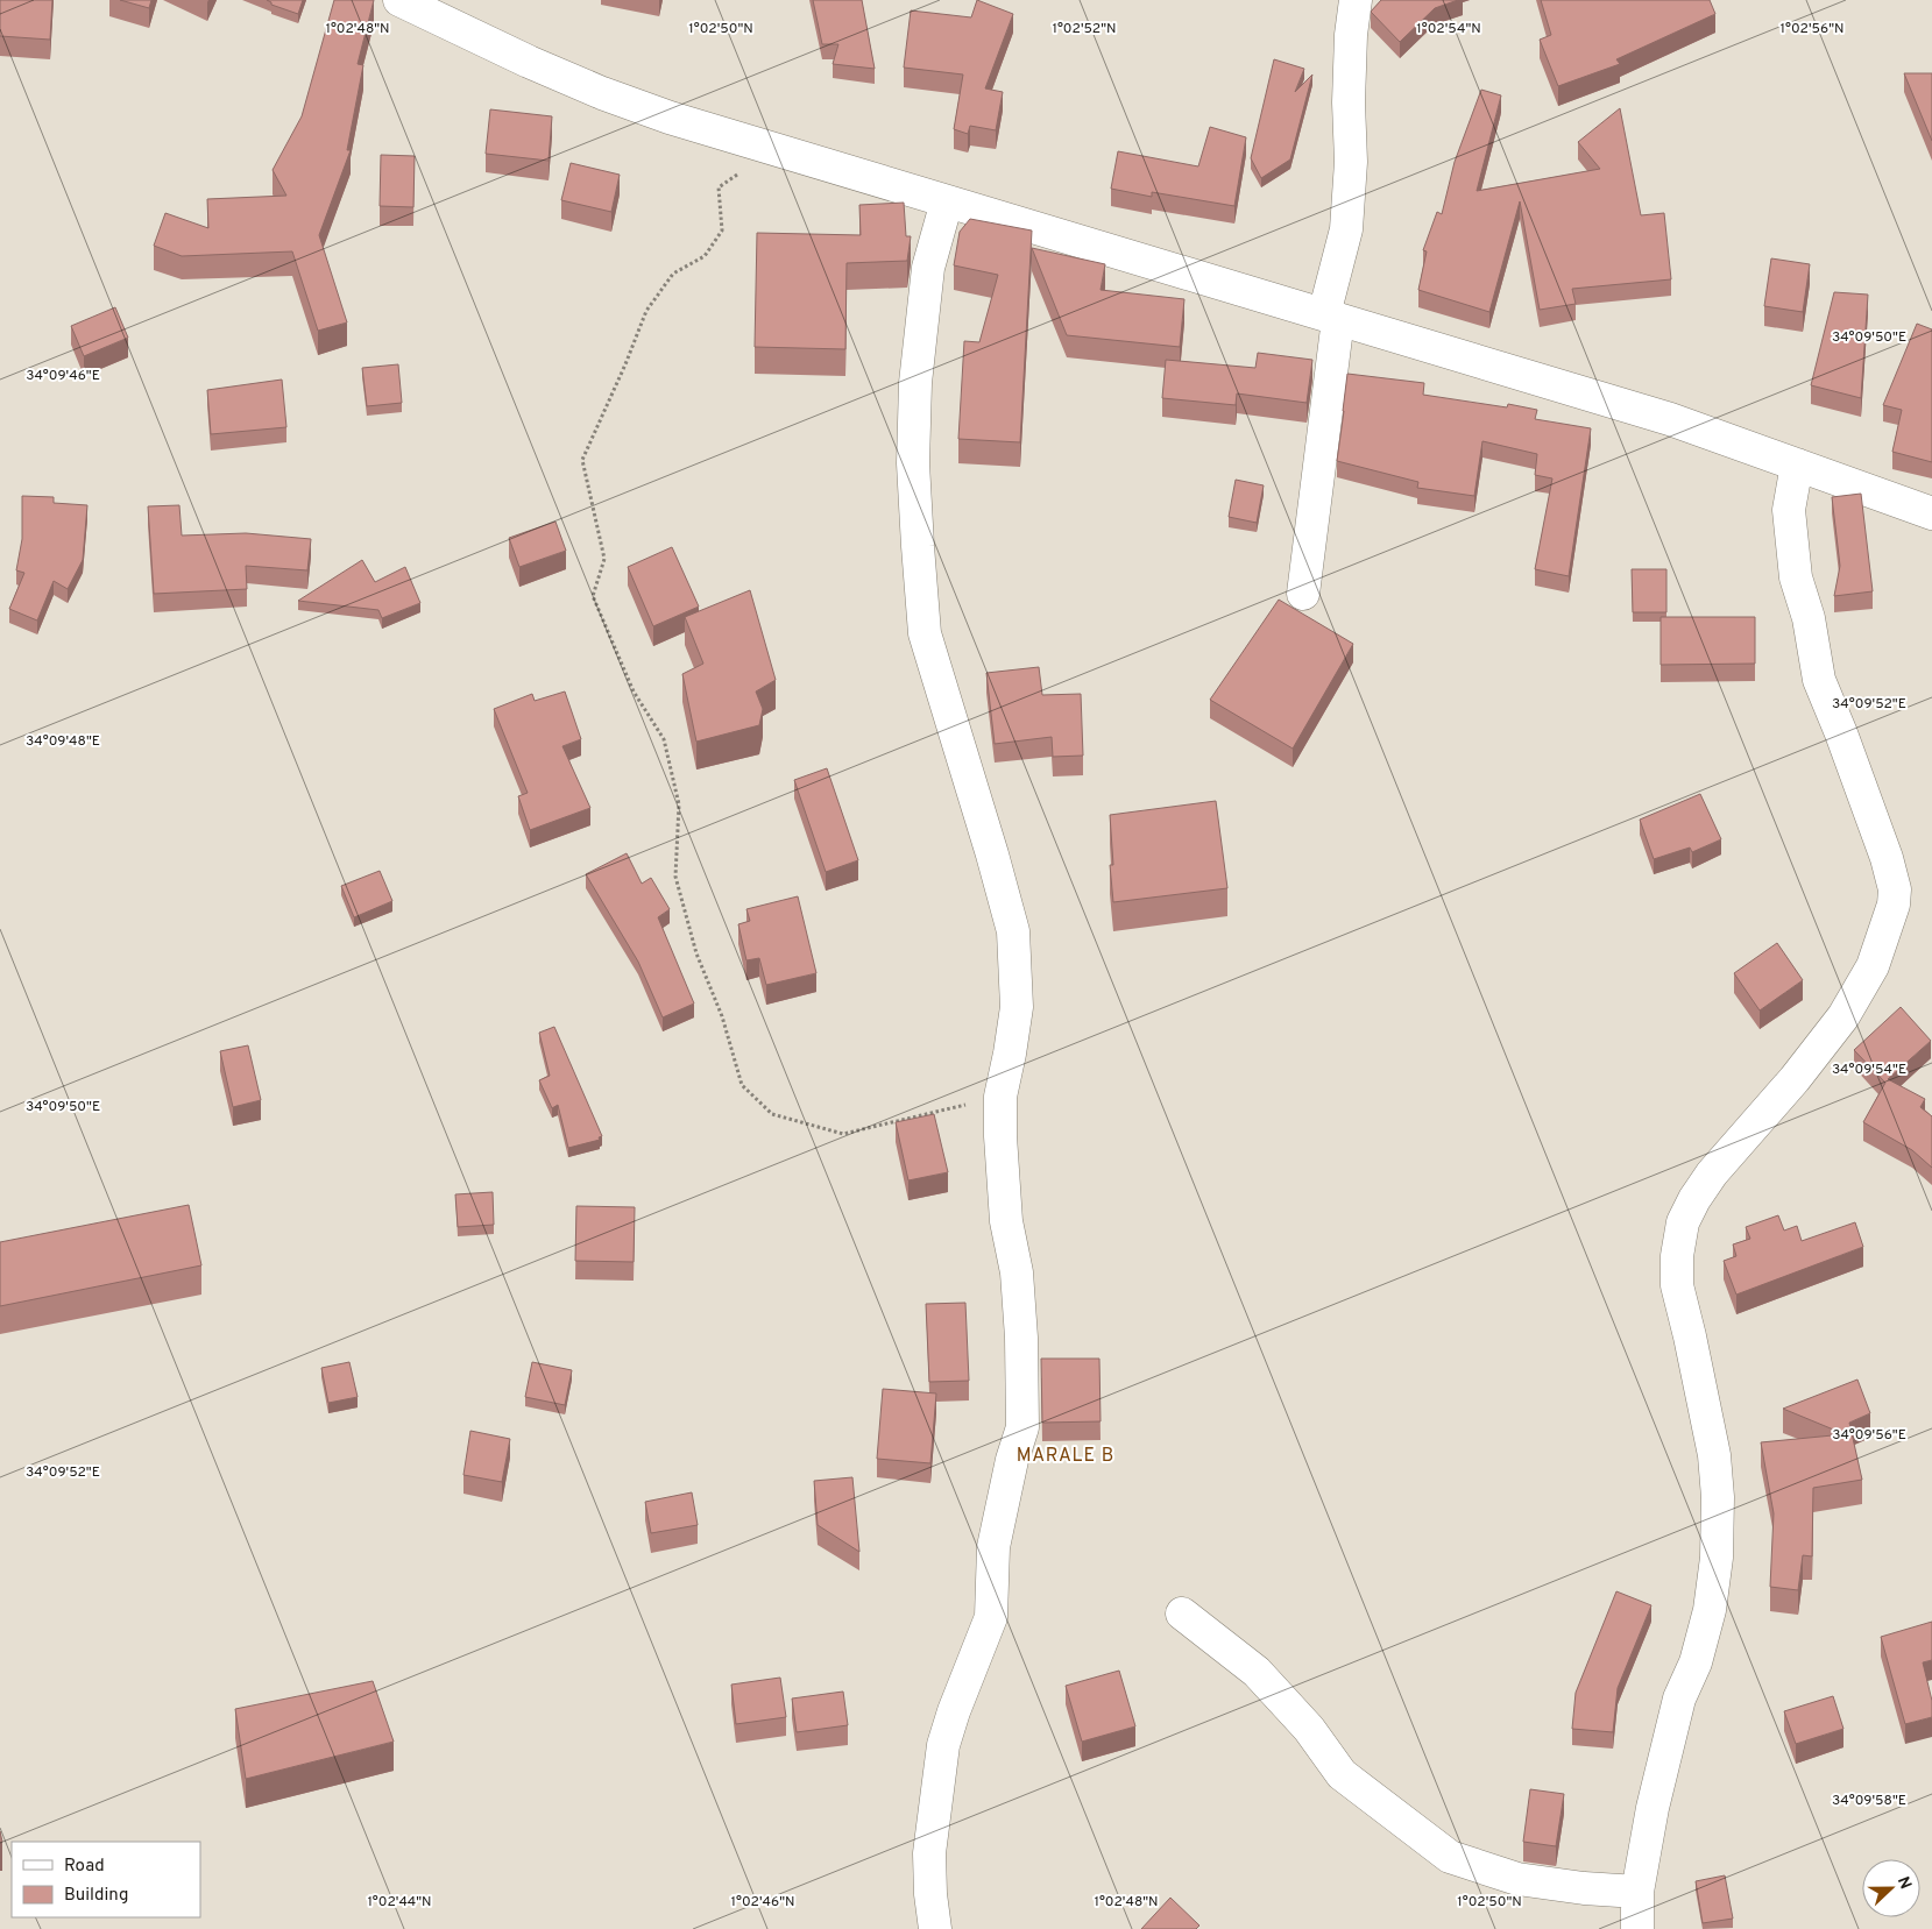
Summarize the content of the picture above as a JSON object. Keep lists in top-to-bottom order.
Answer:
{
  "districts": ["MARALE B"],
  "legend": ["Road", "Building"],
  "north": "right",
  "coordinates": [
    "1°02'48\"N",
    "1°02'50\"N",
    "1°02'52\"N",
    "1°02'54\"N",
    "1°02'56\"N",
    "34°09'50\"E",
    "34°09'46\"E",
    "34°09'52\"E",
    "34°09'48\"E",
    "34°09'54\"E",
    "34°09'56\"E",
    "34°09'58\"E",
    "1°02'44\"N",
    "1°02'46\"N"
  ]
}
